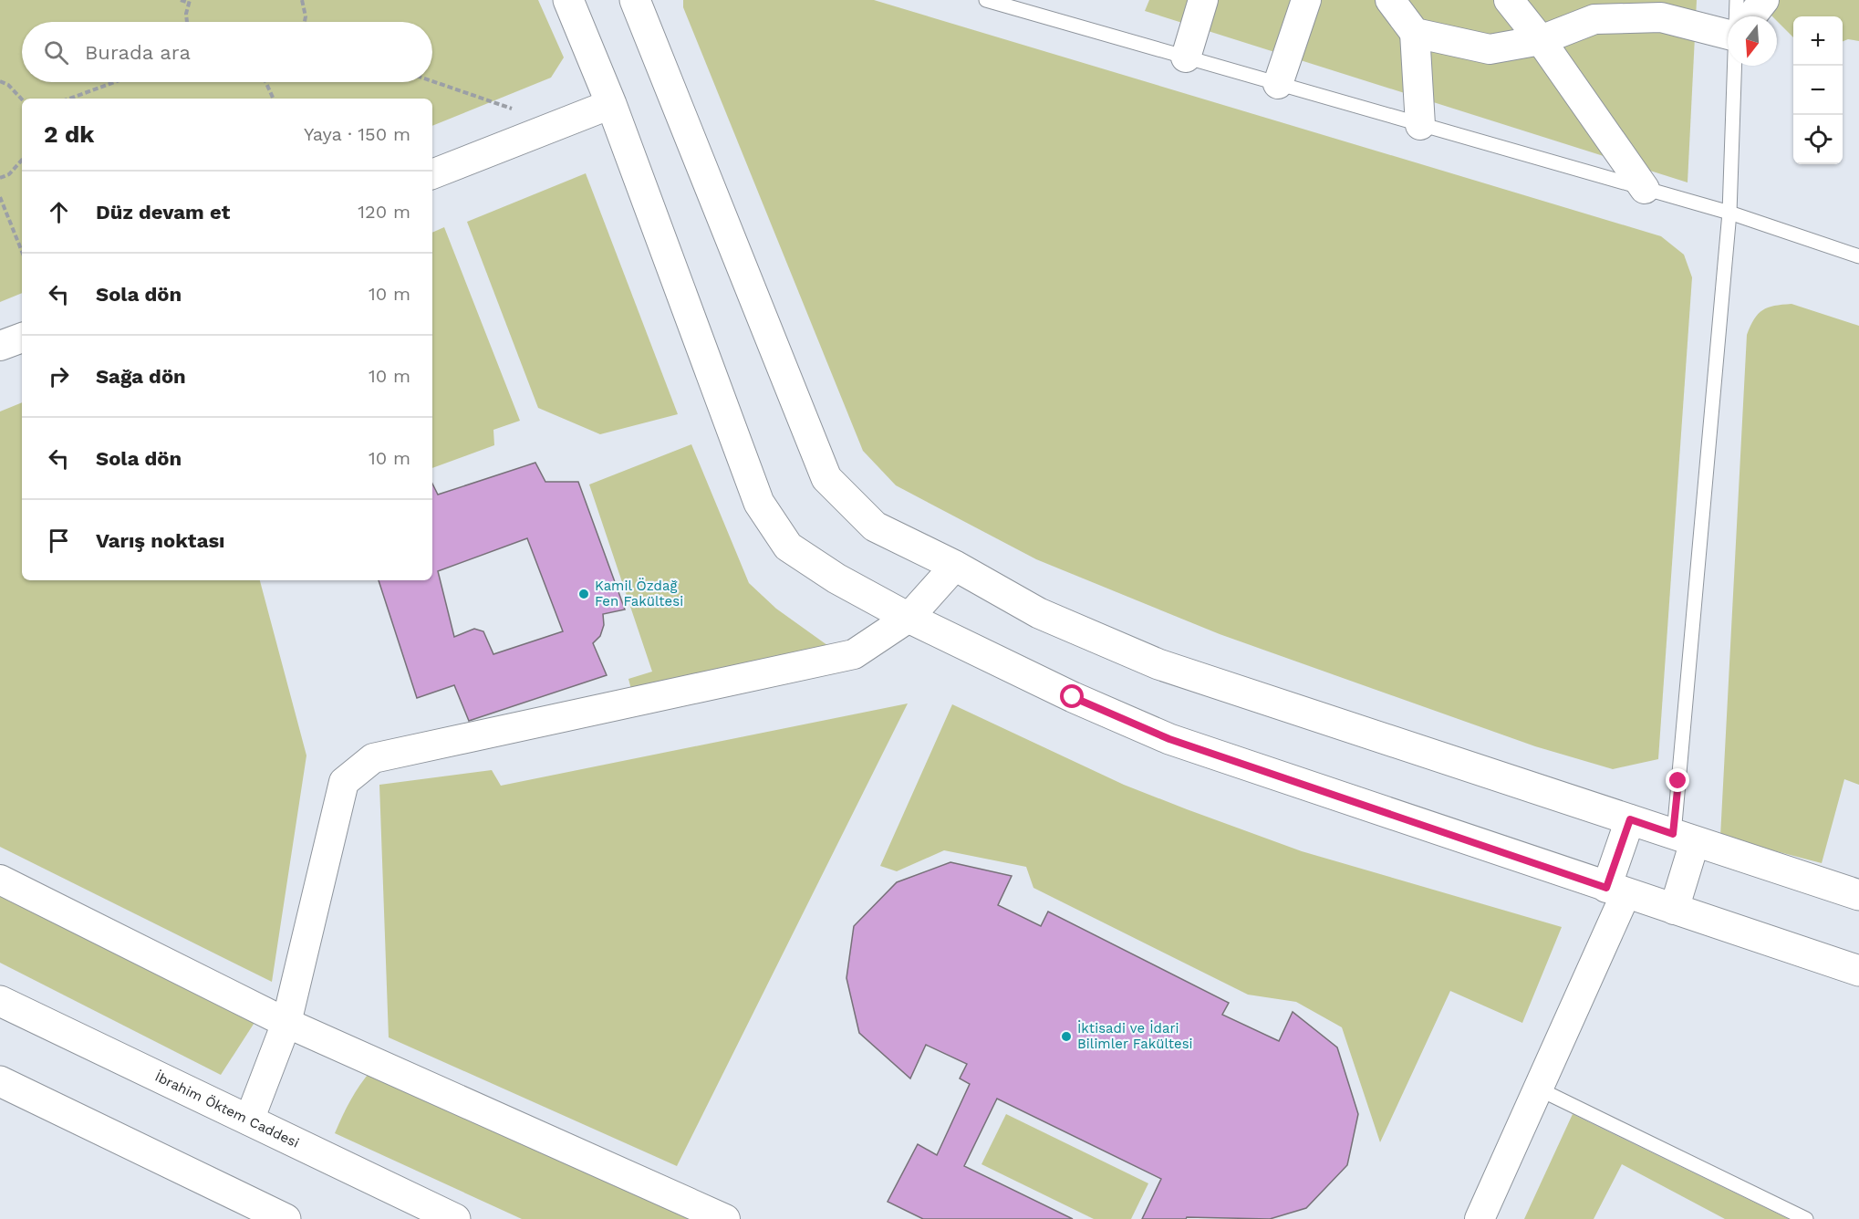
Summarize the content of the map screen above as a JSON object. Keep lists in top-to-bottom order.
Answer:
{
  "streets": {
    "street": ["İbrahim Öktem Caddesi"]
  },
  "places": ["Kamil Özdağ Fen Fakültesi", "İktisadi ve İdari Bilimler Fakültesi"],
  "north": "bottom",
  "page": {
    "map_buttons": ["+", "−"],
    "search": "Burada ara",
    "heading": ["2 dk", "Yaya · 150 m"],
    "list": [
      ["Düz devam et", "120 m"],
      ["Sola dön", "10 m"],
      ["Sağa dön", "10 m"],
      ["Sola dön", "10 m"],
      "Varış noktası"
    ]
  }
}
